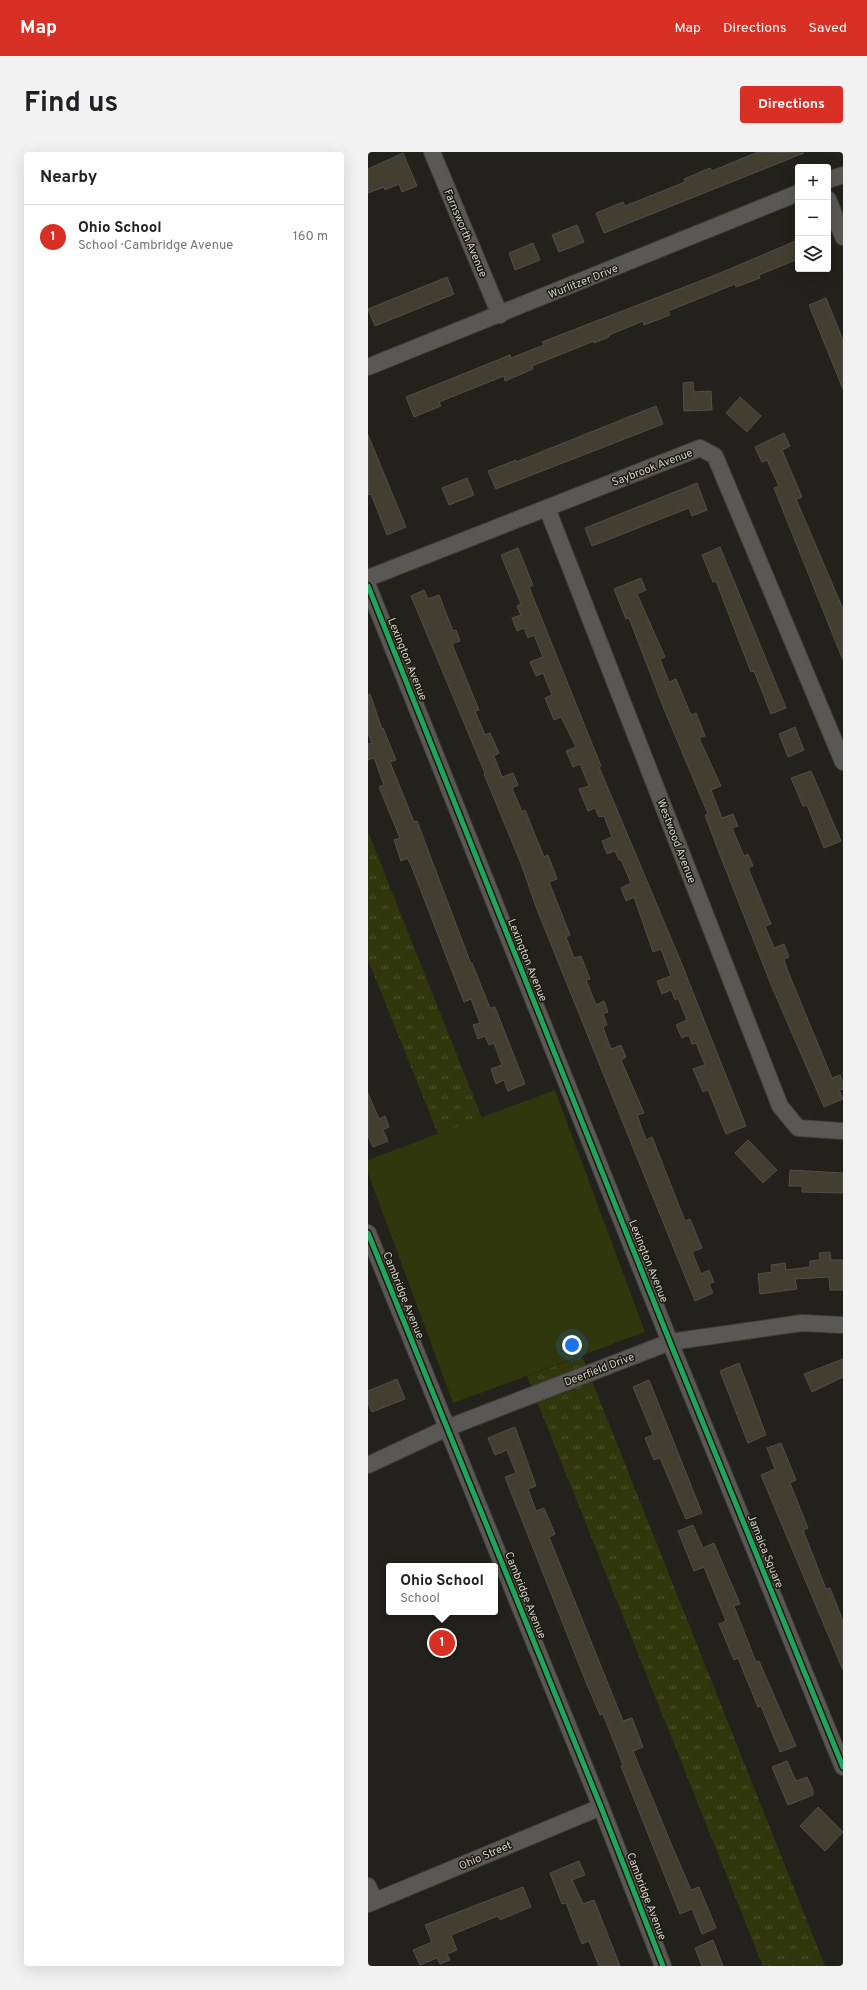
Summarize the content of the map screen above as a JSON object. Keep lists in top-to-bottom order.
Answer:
{
  "streets": {
    "street": [
      "Farnsworth Avenue",
      "Wurlitzer Drive",
      "Saybrook Avenue",
      "Lexington Avenue",
      "Westwood Avenue",
      "Cambridge Avenue",
      "Deerfield Drive",
      "Jamaica Square",
      "Ohio Street"
    ]
  },
  "crossings": [
    ["Farnsworth Avenue", "Wurlitzer Drive"],
    ["Saybrook Avenue", "Westwood Avenue"],
    ["Lexington Avenue", "Deerfield Drive"],
    ["Lexington Avenue", "Jamaica Square"],
    ["Cambridge Avenue", "Deerfield Drive"],
    ["Cambridge Avenue", "Ohio Street"],
    ["Deerfield Drive", "Jamaica Square"]
  ],
  "page": {
    "header": "Map",
    "nav": ["Map", "Directions", "Saved"],
    "title": "Find us",
    "buttons": "Directions",
    "heading": "Nearby",
    "map_buttons": ["+", "−"],
    "list": [
      {
        "mark": "1",
        "name": "Ohio School",
        "note": "School · Cambridge Avenue",
        "value": "160 m"
      }
    ],
    "popup": ["Ohio School", "School"],
    "pins": "1"
  }
}
